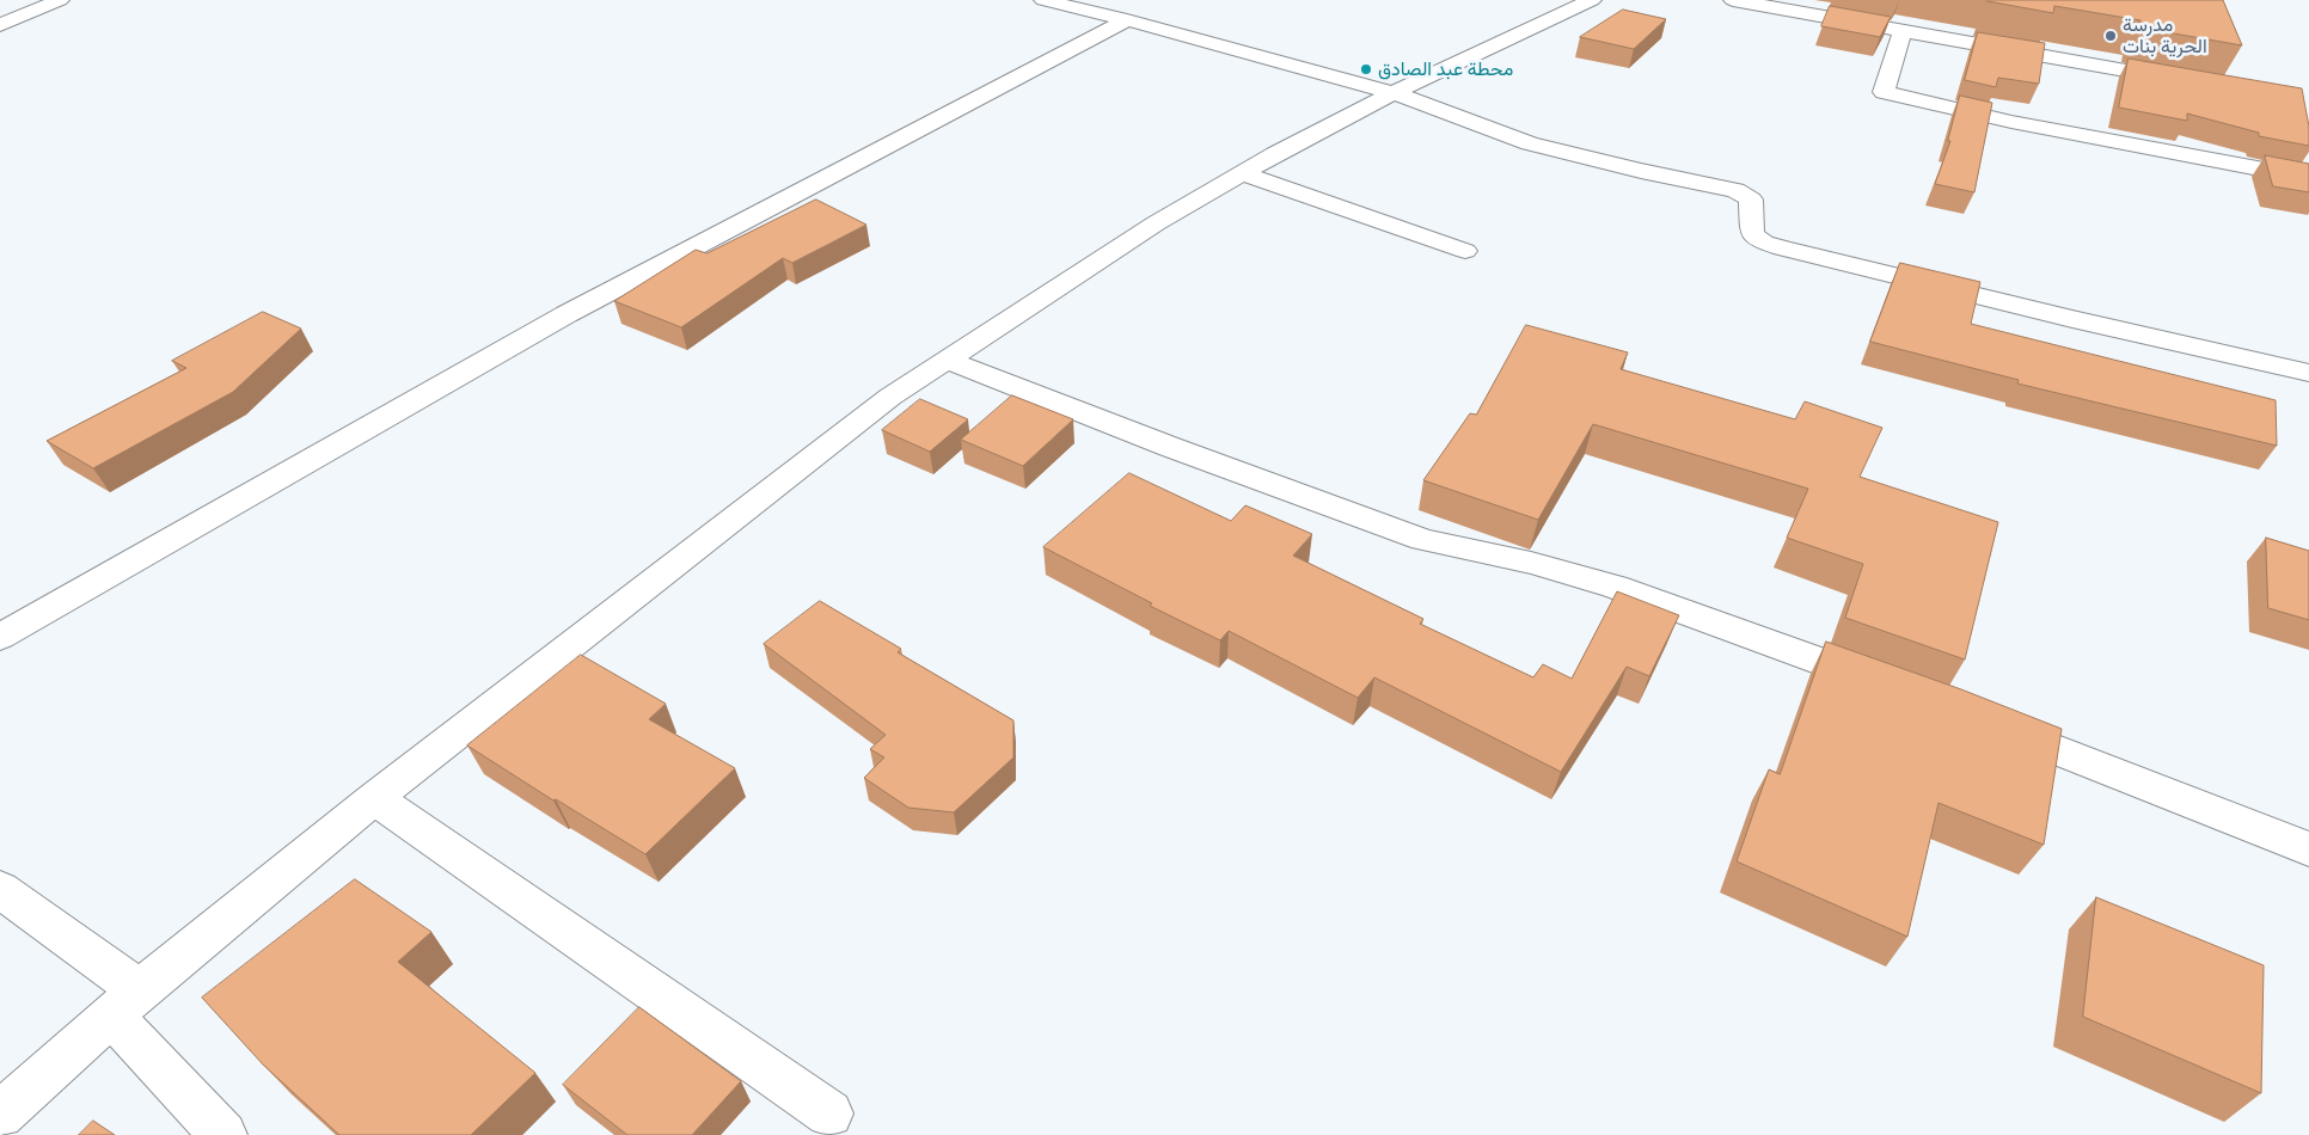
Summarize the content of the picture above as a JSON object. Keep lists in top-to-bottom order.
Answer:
{
  "places": ["مدرسة الحرية بنات", "محطة عبد الصادق"]
}
